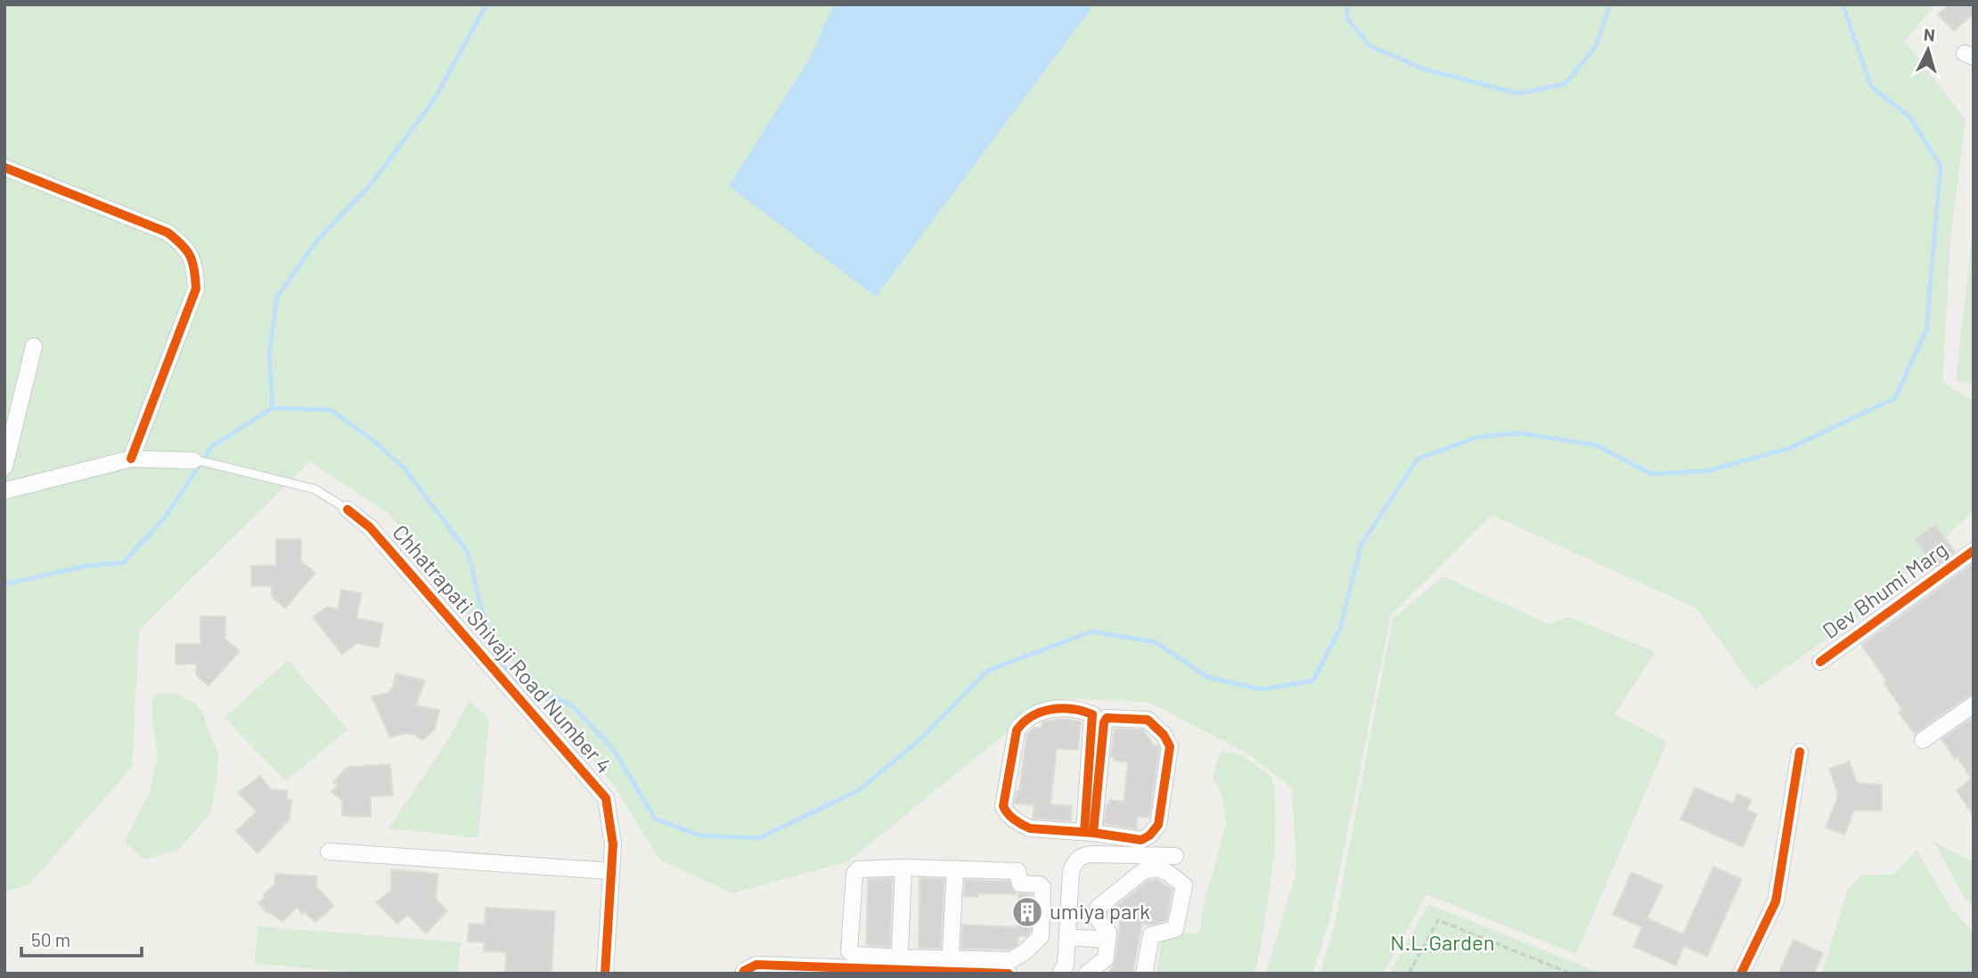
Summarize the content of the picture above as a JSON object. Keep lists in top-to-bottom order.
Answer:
{
  "streets": {
    "street": ["Dev Bhumi Marg", "Chhatrapati Shivaji Road Number 4"]
  },
  "parks": ["N.L.Garden"],
  "places": {
    "building": ["umiya park"]
  },
  "scale_bar": "50 m",
  "north": "top"
}
